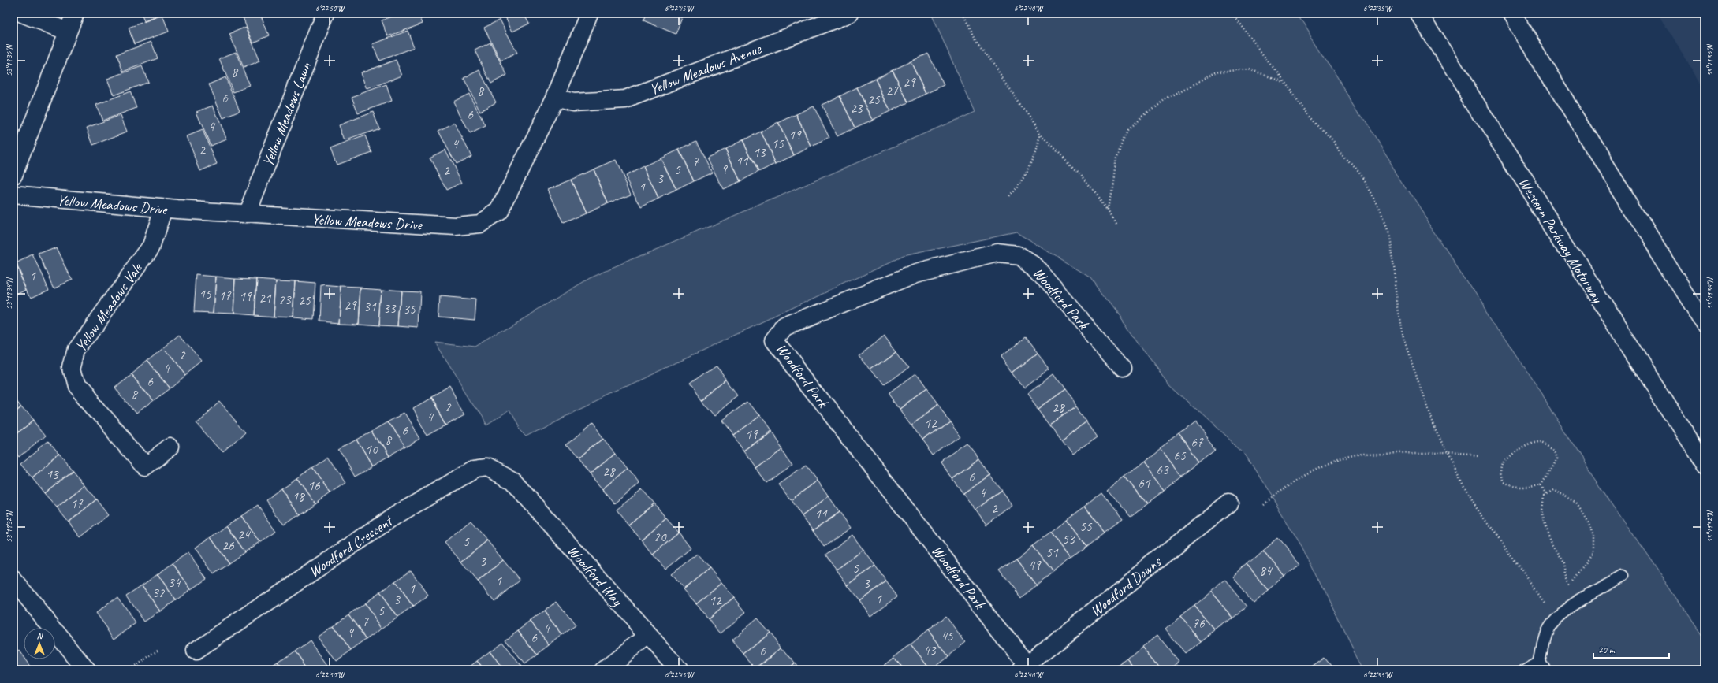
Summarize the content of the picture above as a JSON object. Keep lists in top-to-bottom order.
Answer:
{
  "streets": {
    "main road": [
      "Yellow Meadows Avenue",
      "Yellow Meadows Lawn",
      "Yellow Meadows Drive",
      "Western Parkway Motorway",
      "Woodford Park",
      "Yellow Meadows Vale",
      "Woodford Crescent",
      "Woodford Way",
      "Woodford Downs"
    ]
  },
  "crossings": [
    ["Yellow Meadows Avenue", "Yellow Meadows Drive"],
    ["Yellow Meadows Lawn", "Yellow Meadows Drive"],
    ["Yellow Meadows Drive", "Yellow Meadows Vale"],
    ["Woodford Park", "Woodford Downs"],
    ["Woodford Crescent", "Woodford Way"]
  ],
  "house_numbers": [
    "8",
    "29",
    "8",
    "27",
    "6",
    "25",
    "23",
    "6",
    "4",
    "19",
    "4",
    "15",
    "2",
    "13",
    "11",
    "7",
    "5",
    "9",
    "2",
    "3",
    "1",
    "1",
    "15",
    "17",
    "19",
    "21",
    "23",
    "25",
    "29",
    "31",
    "33",
    "35",
    "2",
    "4",
    "6",
    "8",
    "2",
    "28",
    "4",
    "12",
    "6",
    "19",
    "8",
    "67",
    "10",
    "65",
    "63",
    "28",
    "13",
    "6",
    "61",
    "16",
    "4",
    "18",
    "17",
    "2",
    "11",
    "55",
    "24",
    "20",
    "53",
    "5",
    "26",
    "51",
    "3",
    "49",
    "5",
    "84",
    "1",
    "34",
    "3",
    "1",
    "32",
    "1",
    "3",
    "12",
    "5",
    "7",
    "76",
    "4",
    "9",
    "45",
    "6",
    "43",
    "6"
  ],
  "scale_bar": "20 m",
  "north": "top",
  "coordinates": [
    "6°22'50\"W",
    "6°22'45\"W",
    "6°22'40\"W",
    "6°22'35\"W",
    "53°19'36\"N",
    "53°19'34\"N",
    "53°19'32\"N"
  ]
}
